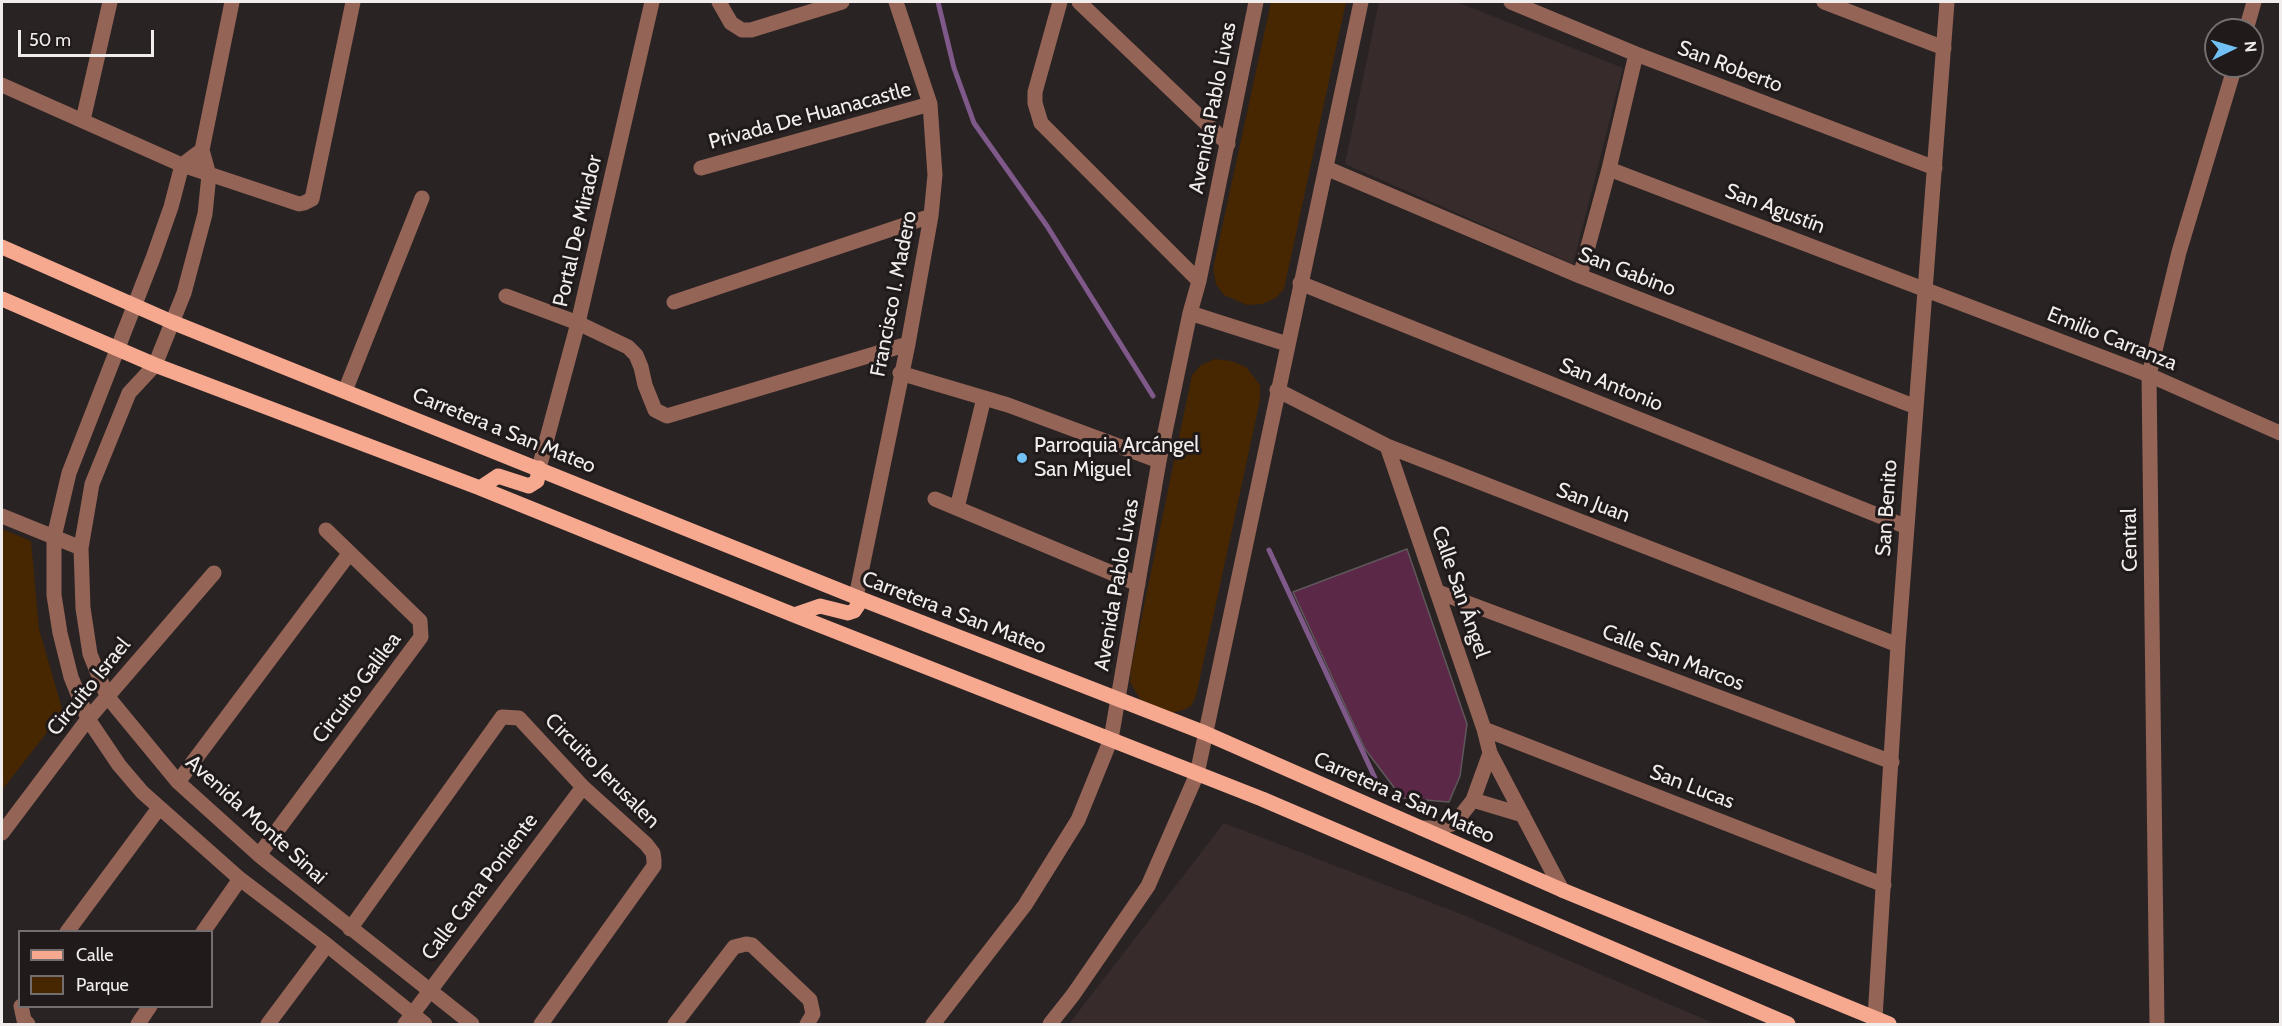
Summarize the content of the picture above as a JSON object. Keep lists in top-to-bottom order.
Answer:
{
  "streets": {
    "main road": ["Carretera a San Mateo"],
    "street": [
      "San Roberto",
      "Avenida Pablo Livas",
      "Privada De Huanacastle",
      "San Agustín",
      "Portal De Mirador",
      "San Gabino",
      "Francisco I. Madero",
      "Emilio Carranza",
      "San Antonio",
      "San Juan",
      "San Benito",
      "Central",
      "Calle San Ángel",
      "Calle San Marcos",
      "Circuito Israel",
      "Circuito Galilea",
      "Circuito Jerusalen",
      "San Lucas",
      "Avenida Monte Sinai",
      "Calle Cana Poniente"
    ]
  },
  "crossings": [
    ["San Roberto", "San Benito"],
    ["Avenida Pablo Livas", "Carretera a San Mateo"],
    ["Privada De Huanacastle", "Francisco I. Madero"],
    ["San Agustín", "Emilio Carranza"],
    ["San Agustín", "San Benito"],
    ["Portal De Mirador", "Carretera a San Mateo"],
    ["San Gabino", "San Benito"],
    ["Francisco I. Madero", "Carretera a San Mateo"],
    ["Emilio Carranza", "San Benito"],
    ["Emilio Carranza", "Central"],
    ["San Antonio", "San Benito"],
    ["Carretera a San Mateo", "San Benito"],
    ["Carretera a San Mateo", "Calle San Ángel"],
    ["San Juan", "San Benito"],
    ["San Juan", "Calle San Ángel"],
    ["San Benito", "Calle San Marcos"],
    ["San Benito", "San Lucas"],
    ["Calle San Ángel", "Calle San Marcos"],
    ["Calle San Ángel", "San Lucas"],
    ["Circuito Israel", "Avenida Monte Sinai"],
    ["Circuito Galilea", "Avenida Monte Sinai"],
    ["Circuito Jerusalen", "Avenida Monte Sinai"],
    ["Circuito Jerusalen", "Calle Cana Poniente"],
    ["Avenida Monte Sinai", "Calle Cana Poniente"]
  ],
  "places": ["Parroquia Arcángel San Miguel"],
  "legend": ["Calle", "Parque"],
  "scale_bar": "50 m",
  "north": "right"
}
